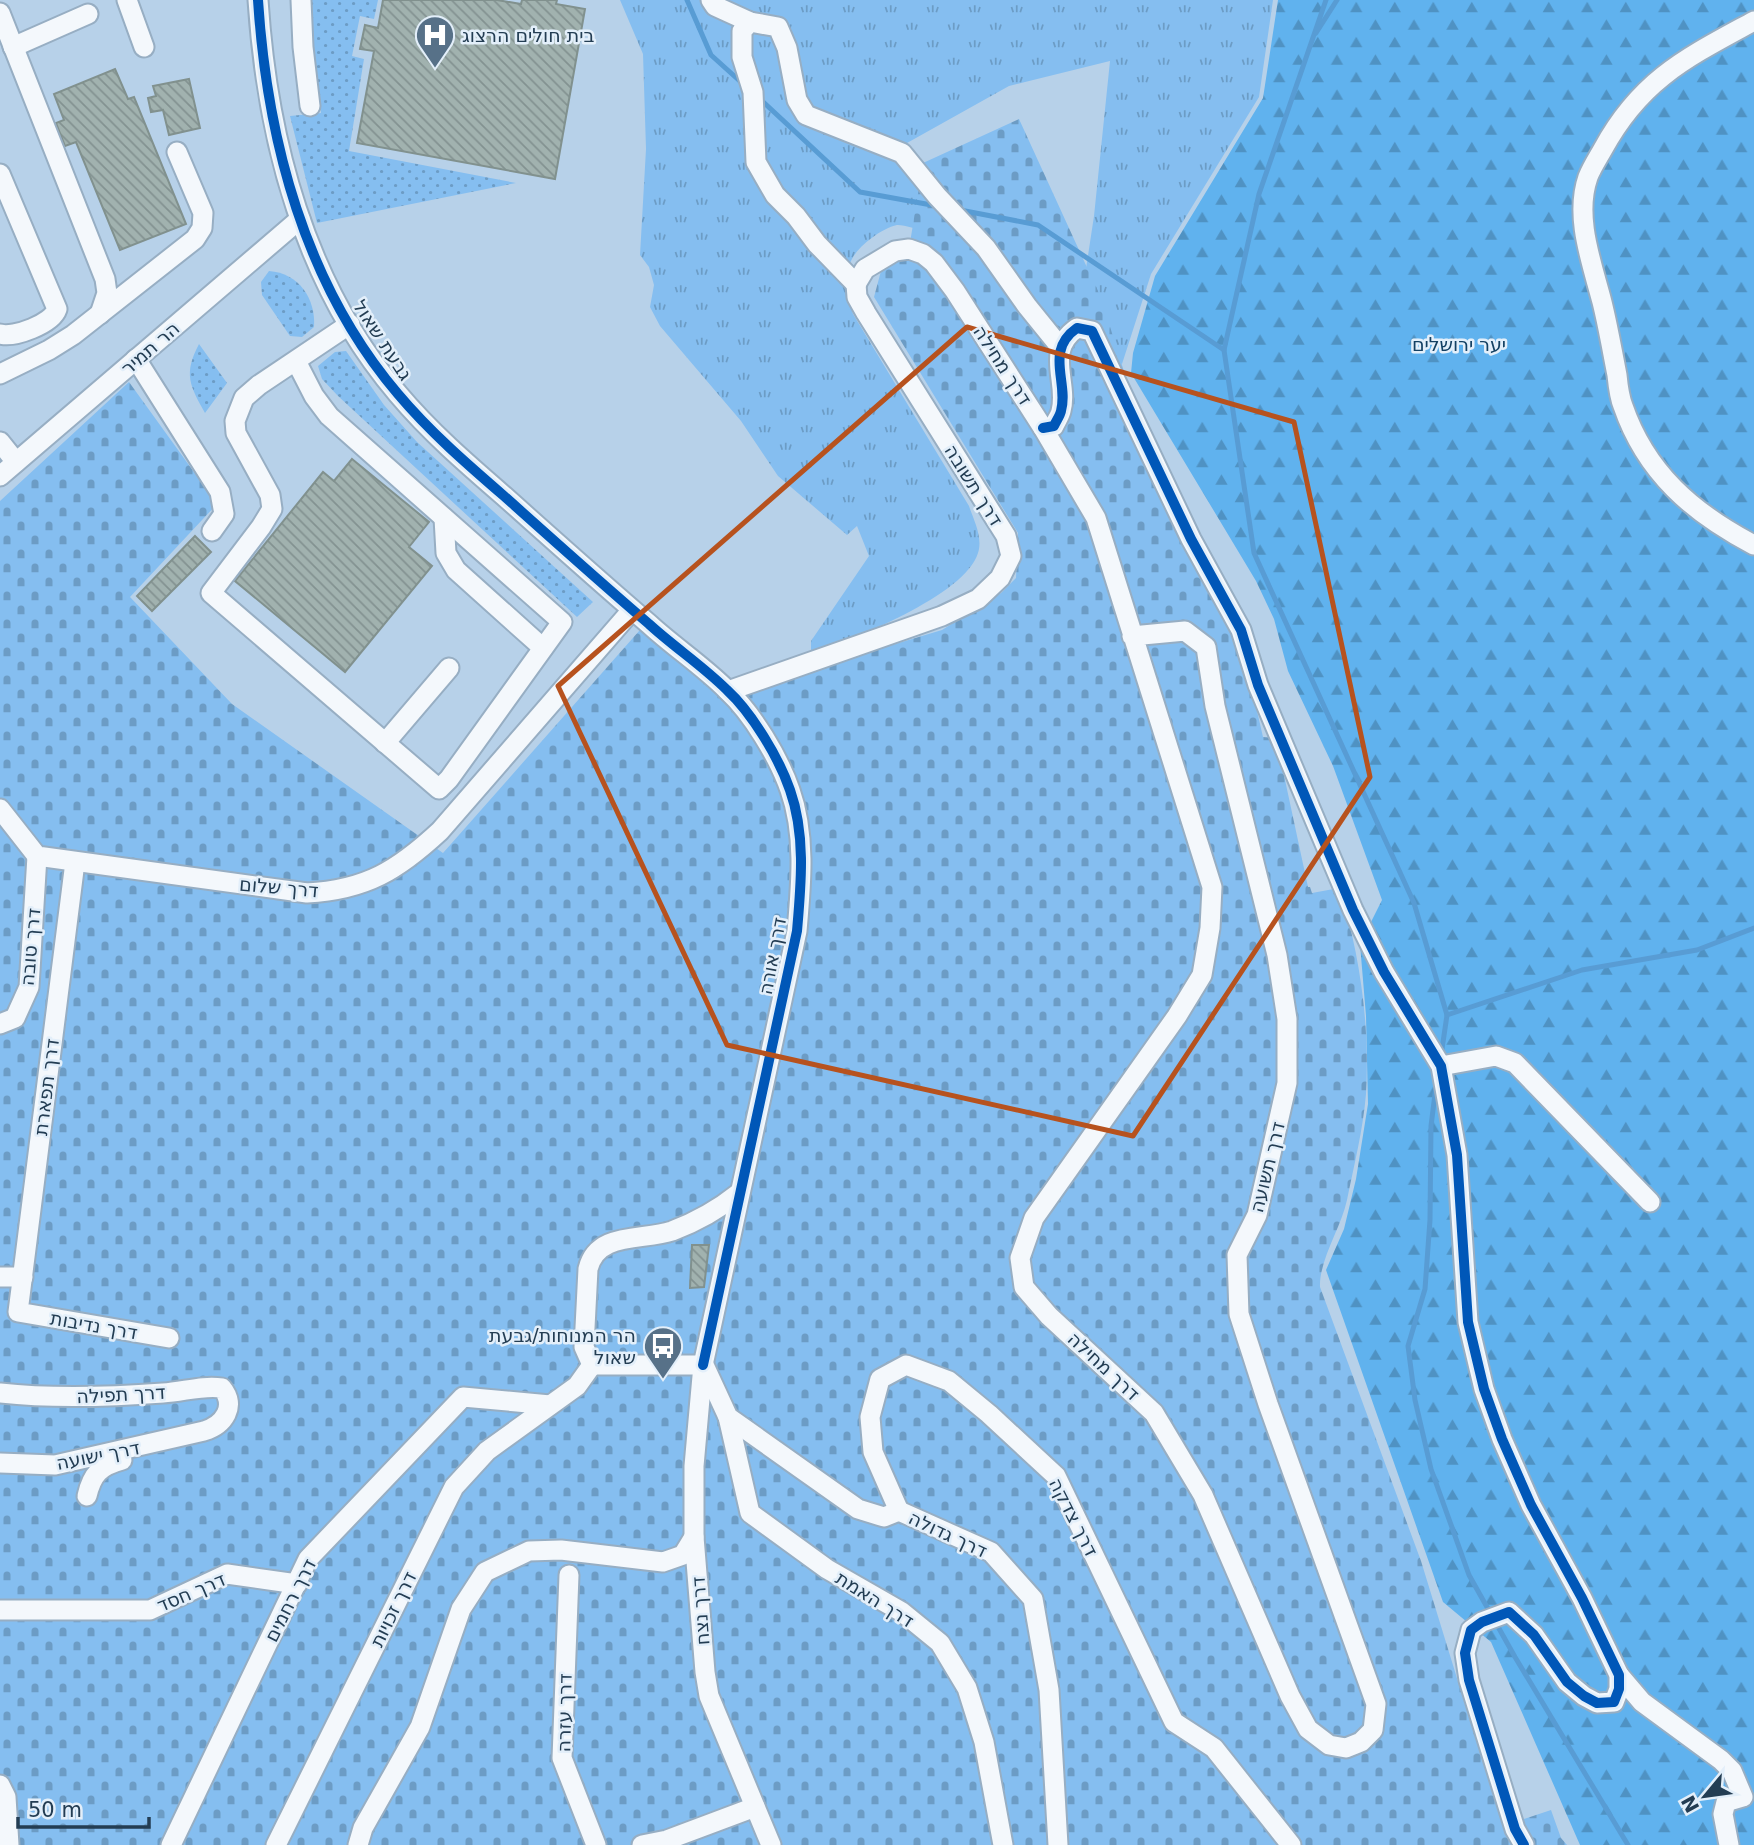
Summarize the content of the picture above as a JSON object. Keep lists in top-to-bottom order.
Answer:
{
  "streets": {
    "street": [
      "גבעת שאול",
      "הר תמיר",
      "דרך מחילה",
      "דרך תשובה",
      "דרך שלום",
      "דרך טובה",
      "דרך אורה",
      "דרך תפארת",
      "דרך תשועה",
      "דרך נדיבות",
      "דרך תפילה",
      "דרך ישועה",
      "דרך צדקה",
      "דרך גדולה",
      "דרך חסד",
      "דרך האמת",
      "דרך רחמים",
      "דרך זכויות",
      "דרך נצח",
      "דרך עזרה"
    ]
  },
  "crossings": [
    ["גבעת שאול", "הר תמיר"],
    ["גבעת שאול", "דרך שלום"],
    ["גבעת שאול", "דרך אורה"],
    ["דרך מחילה", "דרך תשובה"],
    ["דרך מחילה", "דרך תשועה"],
    ["דרך תשובה", "דרך אורה"],
    ["דרך שלום", "דרך טובה"],
    ["דרך שלום", "דרך אורה"],
    ["דרך שלום", "דרך תפארת"],
    ["דרך אורה", "דרך נצח"],
    ["דרך תפארת", "דרך נדיבות"],
    ["דרך תפילה", "דרך ישועה"],
    ["דרך צדקה", "דרך גדולה"],
    ["דרך גדולה", "דרך האמת"],
    ["דרך חסד", "דרך רחמים"],
    ["דרך רחמים", "דרך זכויות"]
  ],
  "parks": ["יער ירושלים"],
  "places": {
    "hospital": ["בית חולים הרצוג"],
    "bus stop": ["הר המנוחות/גבעת שאול"]
  },
  "scale_bar": "50 m",
  "north": "bottom left"
}
